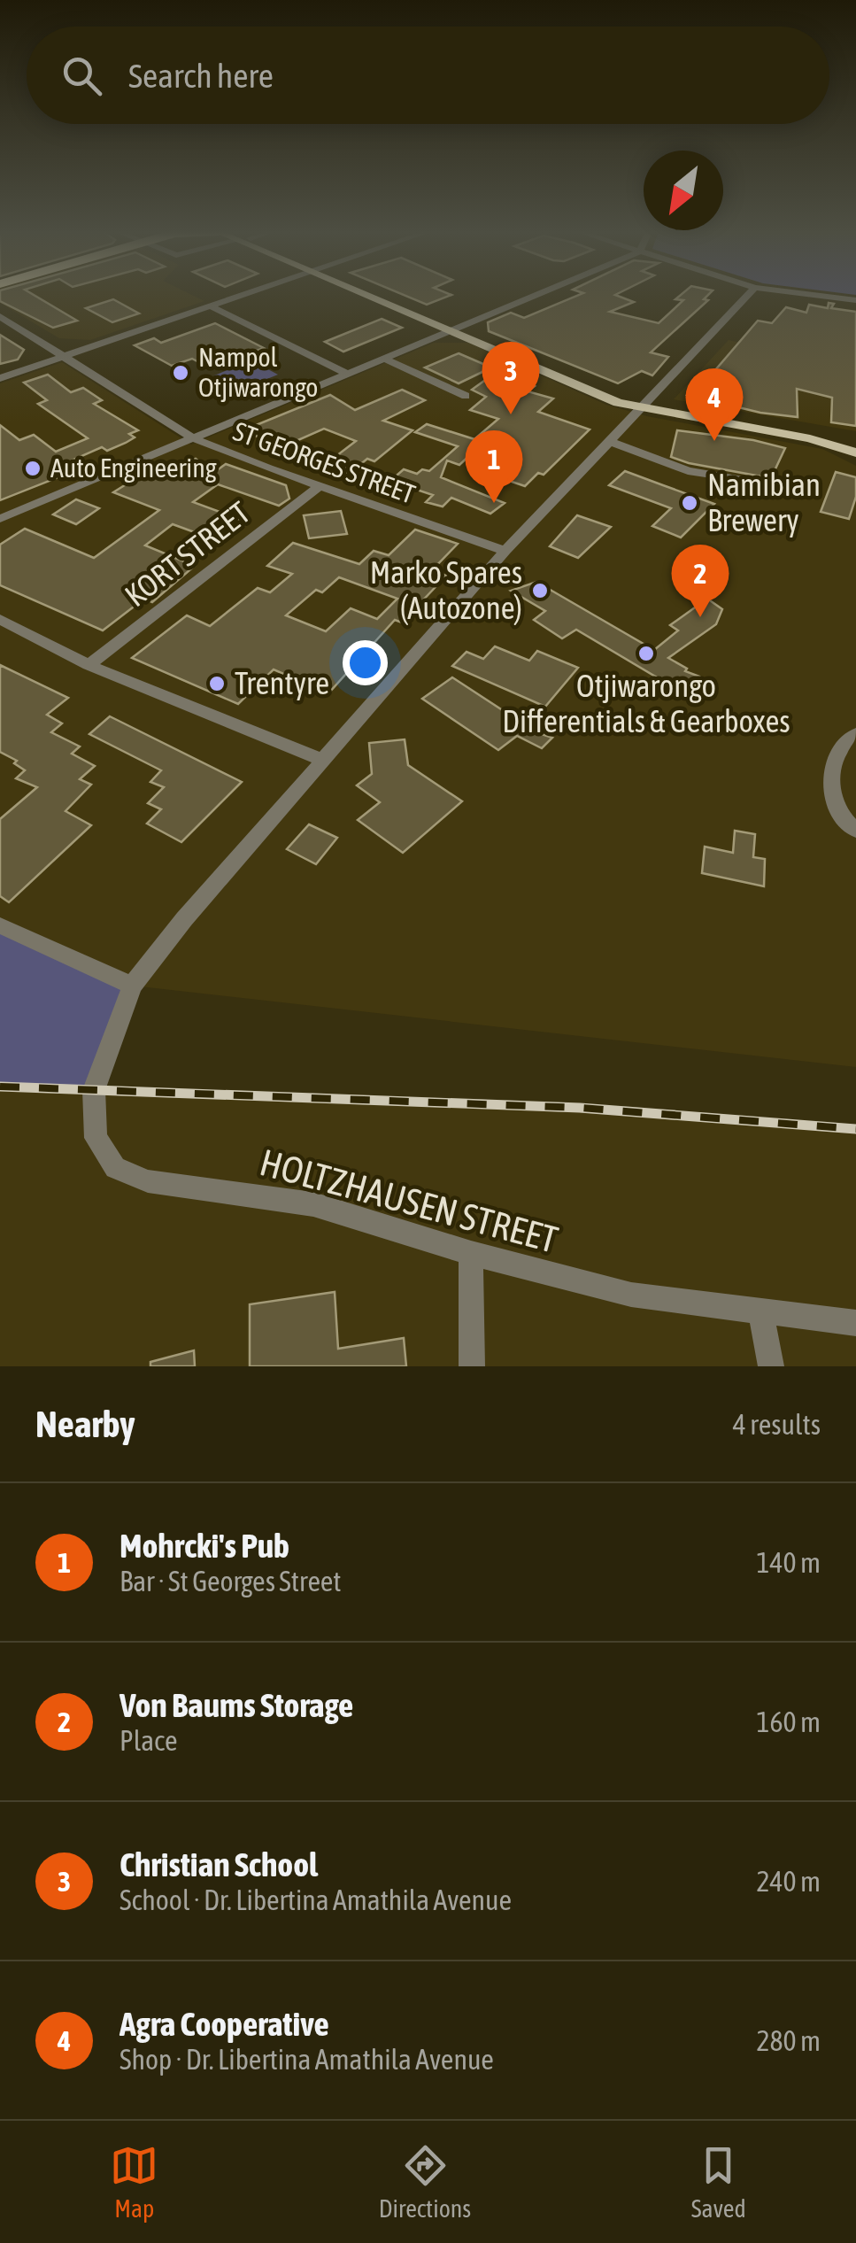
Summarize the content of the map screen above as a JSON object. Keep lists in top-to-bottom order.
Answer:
{
  "streets": {
    "street": ["ST GEORGES STREET", "KORT STREET", "HOLTZHAUSEN STREET"]
  },
  "crossings": [
    ["ST GEORGES STREET", "KORT STREET"],
    ["ST GEORGES STREET", "HOLTZHAUSEN STREET"]
  ],
  "places": [
    "Nampol Otjiwarongo",
    "Auto Engineering",
    "Namibian Brewery",
    "Marko Spares (Autozone)",
    "Otjiwarongo Differentials & Gearboxes",
    "Trentyre"
  ],
  "north": "bottom left",
  "page": {
    "search": "Search here",
    "pins": [
      "3",
      "4",
      "1",
      "2"
    ],
    "heading": ["Nearby", "4 results"],
    "list": [
      {
        "mark": "1",
        "name": "Mohrcki's Pub",
        "note": "Bar · St Georges Street",
        "value": "140 m"
      },
      {
        "mark": "2",
        "name": "Von Baums Storage",
        "note": "Place",
        "value": "160 m"
      },
      {
        "mark": "3",
        "name": "Christian School",
        "note": "School · Dr. Libertina Amathila Avenue",
        "value": "240 m"
      },
      {
        "mark": "4",
        "name": "Agra Cooperative",
        "note": "Shop · Dr. Libertina Amathila Avenue",
        "value": "280 m"
      }
    ],
    "nav": ["Map", "Directions", "Saved"]
  }
}
